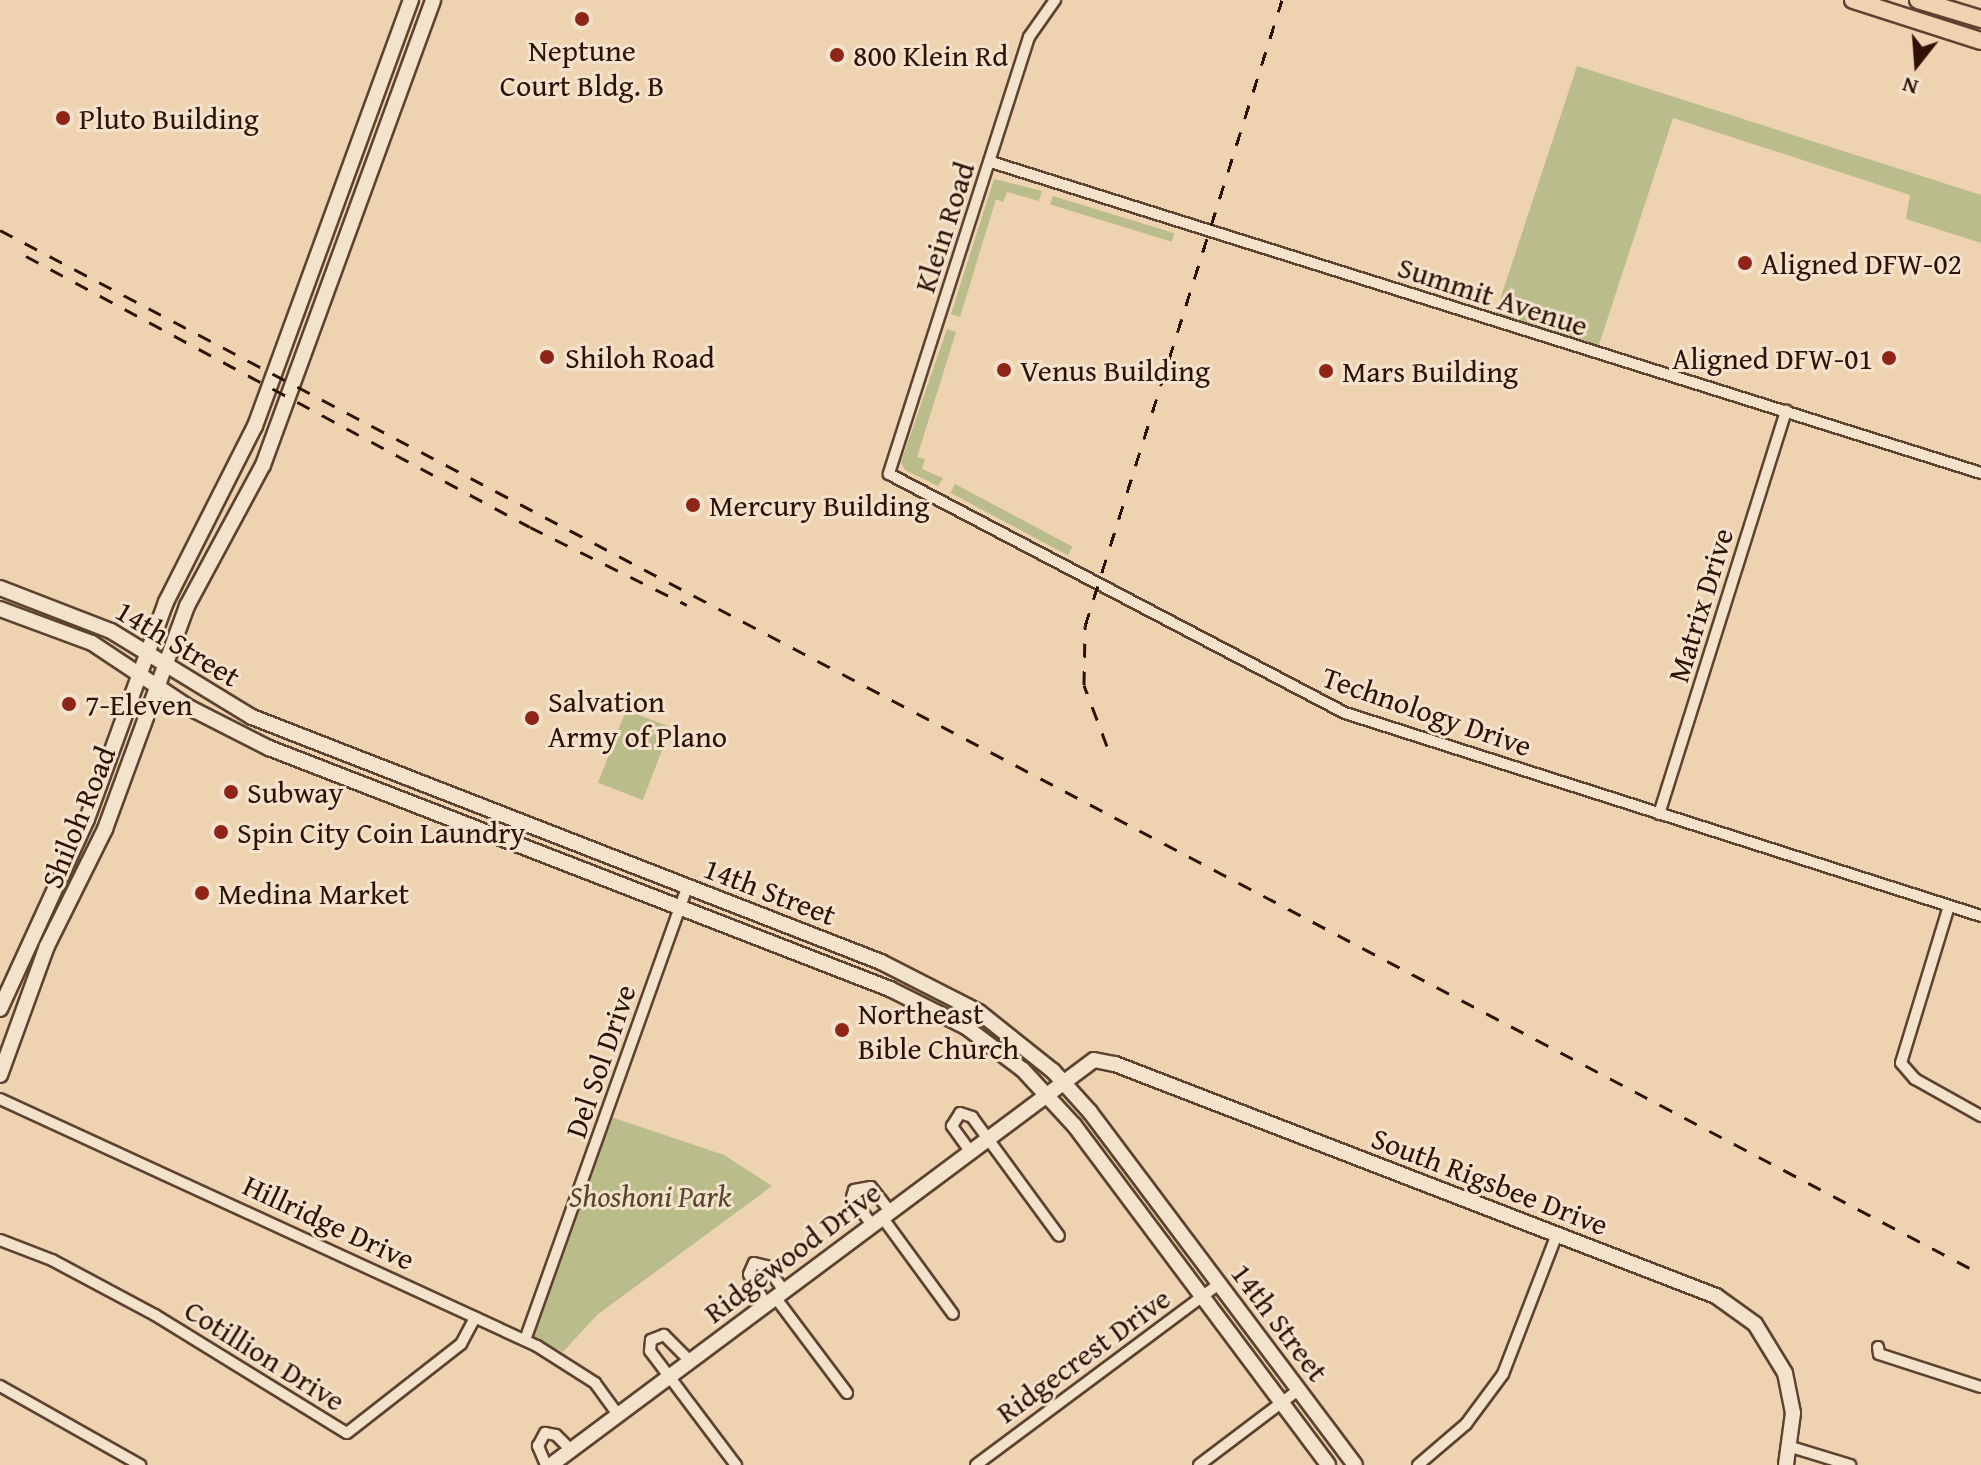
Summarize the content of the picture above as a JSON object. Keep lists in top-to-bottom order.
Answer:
{
  "streets": {
    "main road": [
      "14th Street",
      "Shiloh Road",
      "South Rigsbee Drive",
      "Ridgewood Drive"
    ],
    "street": [
      "Klein Road",
      "Summit Avenue",
      "Matrix Drive",
      "Technology Drive",
      "Del Sol Drive",
      "Hillridge Drive",
      "Cotillion Drive",
      "Ridgecrest Drive"
    ]
  },
  "crossings": [
    ["Klein Road", "Summit Avenue"],
    ["Klein Road", "Technology Drive"],
    ["Summit Avenue", "Matrix Drive"],
    ["Matrix Drive", "Technology Drive"],
    ["14th Street", "Shiloh Road"],
    ["14th Street", "Del Sol Drive"],
    ["14th Street", "South Rigsbee Drive"],
    ["14th Street", "Ridgewood Drive"],
    ["14th Street", "Ridgecrest Drive"],
    ["Del Sol Drive", "Hillridge Drive"],
    ["South Rigsbee Drive", "Ridgewood Drive"],
    ["Hillridge Drive", "Ridgewood Drive"],
    ["Hillridge Drive", "Cotillion Drive"]
  ],
  "parks": ["Shoshoni Park"],
  "places": [
    "Neptune Court Bldg. B",
    "800 Klein Rd",
    "Pluto Building",
    "Aligned DFW-02",
    "Shiloh Road",
    "Aligned DFW-01",
    "Venus Building",
    "Mars Building",
    "Mercury Building",
    "7-Eleven",
    "Salvation Army of Plano",
    "Subway",
    "Spin City Coin Laundry",
    "Medina Market",
    "Northeast Bible Church"
  ],
  "north": "bottom"
}
